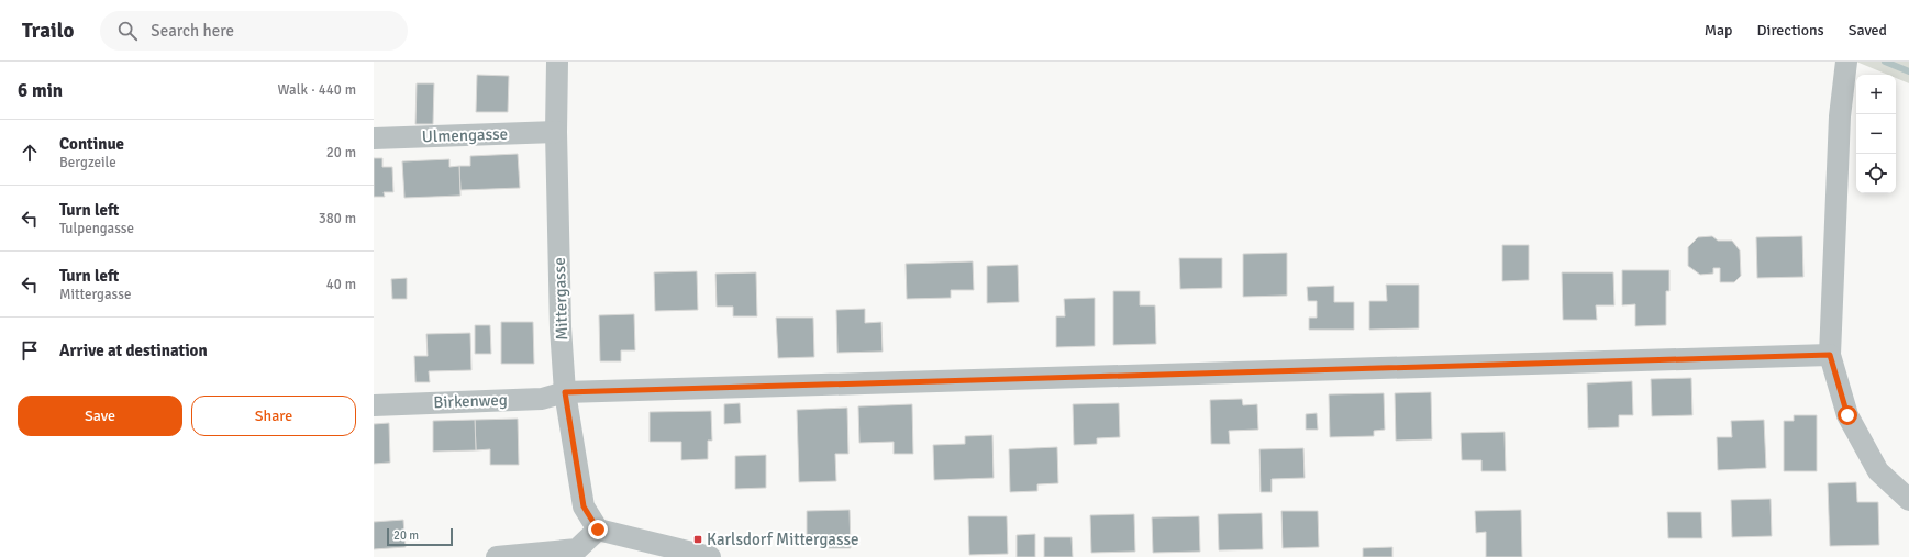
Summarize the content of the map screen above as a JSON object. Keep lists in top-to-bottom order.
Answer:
{
  "streets": {
    "street": ["Ulmengasse", "Mittergasse", "Birkenweg"]
  },
  "crossings": [
    ["Ulmengasse", "Mittergasse"],
    ["Mittergasse", "Birkenweg"]
  ],
  "places": {
    "transit": ["Karlsdorf Mittergasse"]
  },
  "scale_bar": "20 m",
  "page": {
    "header": "Trailo",
    "search": "Search here",
    "nav": ["Map", "Directions", "Saved"],
    "heading": ["6 min", "Walk · 440 m"],
    "map_buttons": ["+", "−"],
    "list": [
      ["Continue", "Bergzeile", "20 m"],
      ["Turn left", "Tulpengasse", "380 m"],
      ["Turn left", "Mittergasse", "40 m"],
      "Arrive at destination"
    ],
    "buttons": ["Save", "Share"],
    "scale": "20 m"
  }
}
